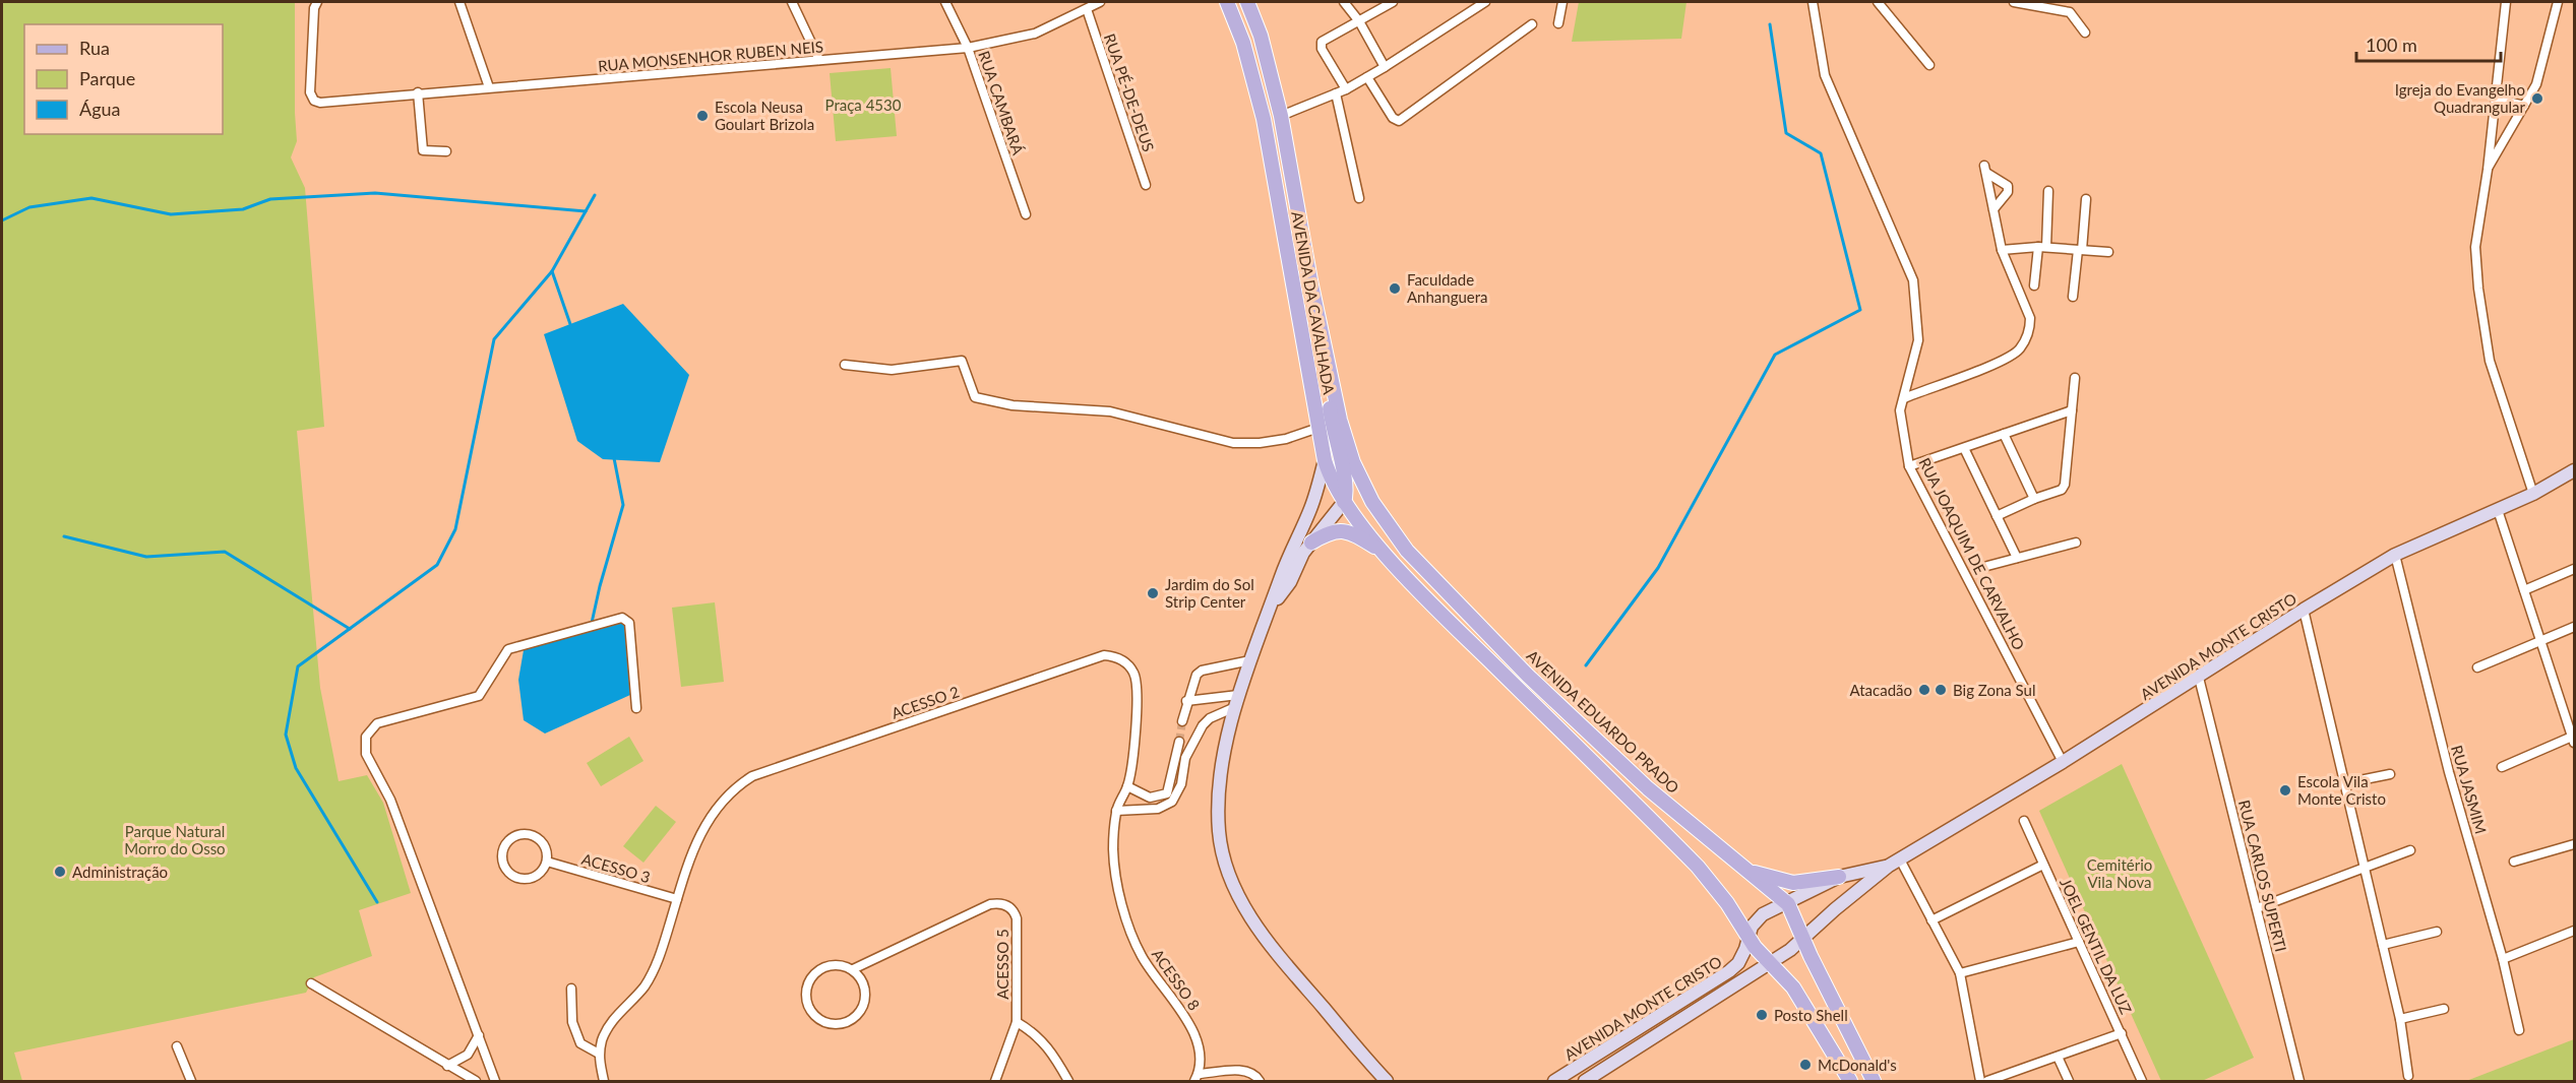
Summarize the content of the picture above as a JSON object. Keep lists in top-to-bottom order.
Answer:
{
  "streets": {
    "main road": ["AVENIDA DA CAVALHADA", "AVENIDA MONTE CRISTO", "AVENIDA EDUARDO PRADO"],
    "street": [
      "RUA MONSENHOR RUBEN NEIS",
      "RUA PÉ-DE-DEUS",
      "RUA CAMBARÁ",
      "RUA JOAQUIM DE CARVALHO",
      "ACESSO 2",
      "RUA JASMIM",
      "ACESSO 3",
      "RUA CARLOS SUPERTI",
      "JOEL GENTIL DA LUZ",
      "ACESSO 5",
      "ACESSO 8"
    ]
  },
  "crossings": [
    ["RUA MONSENHOR RUBEN NEIS", "RUA PÉ-DE-DEUS"],
    ["RUA MONSENHOR RUBEN NEIS", "RUA CAMBARÁ"],
    ["AVENIDA DA CAVALHADA", "AVENIDA EDUARDO PRADO"],
    ["RUA JOAQUIM DE CARVALHO", "AVENIDA MONTE CRISTO"],
    ["AVENIDA MONTE CRISTO", "AVENIDA EDUARDO PRADO"],
    ["AVENIDA MONTE CRISTO", "RUA JASMIM"],
    ["AVENIDA MONTE CRISTO", "RUA CARLOS SUPERTI"],
    ["ACESSO 2", "ACESSO 3"],
    ["ACESSO 2", "ACESSO 8"]
  ],
  "parks": ["Praça 4530", "Parque Natural Morro do Osso", "Cemitério Vila Nova"],
  "places": [
    "Igreja do Evangelho Quadrangular",
    "Escola Neusa Goulart Brizola",
    "Faculdade Anhanguera",
    "Jardim do Sol Strip Center",
    "Atacadão",
    "Big Zona Sul",
    "Escola Vila Monte Cristo",
    "Administração",
    "Posto Shell",
    "McDonald's"
  ],
  "legend": ["Rua", "Parque", "Água"],
  "scale_bar": "100 m"
}
